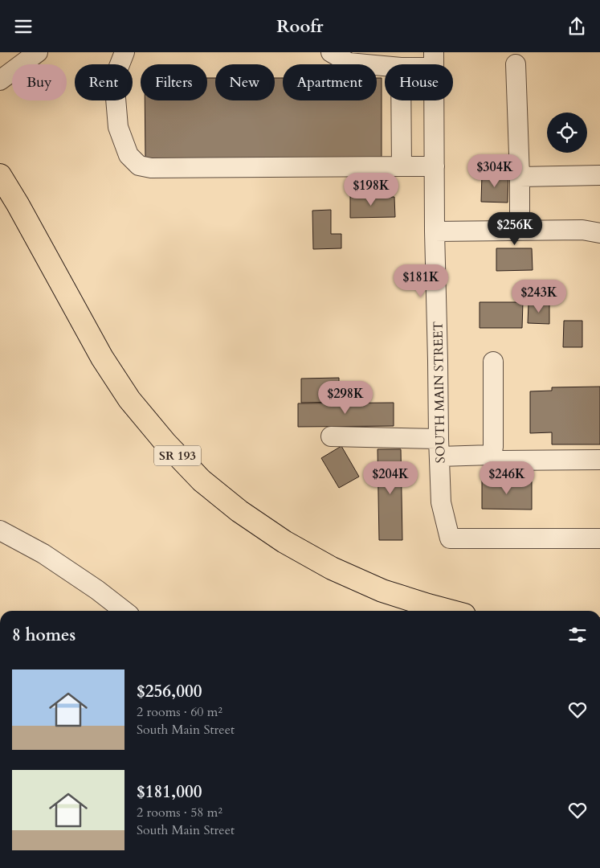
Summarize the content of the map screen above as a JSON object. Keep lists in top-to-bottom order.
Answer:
{
  "streets": {
    "main road": ["SR 193"],
    "street": ["SOUTH MAIN STREET"]
  },
  "page": {
    "header": "Roofr",
    "chip": [
      "Buy",
      "Rent",
      "Filters",
      "New",
      "Apartment",
      "House"
    ],
    "price": [
      "$304K",
      "$198K",
      "$256K",
      "$181K",
      "$243K",
      "$298K",
      "$204K",
      "$246K"
    ],
    "heading": "8 homes",
    "list": [
      {
        "name": "$256,000",
        "note": "2 rooms · 60 m² · South Main Street"
      },
      {
        "name": "$181,000",
        "note": "2 rooms · 58 m² · South Main Street"
      }
    ]
  }
}
